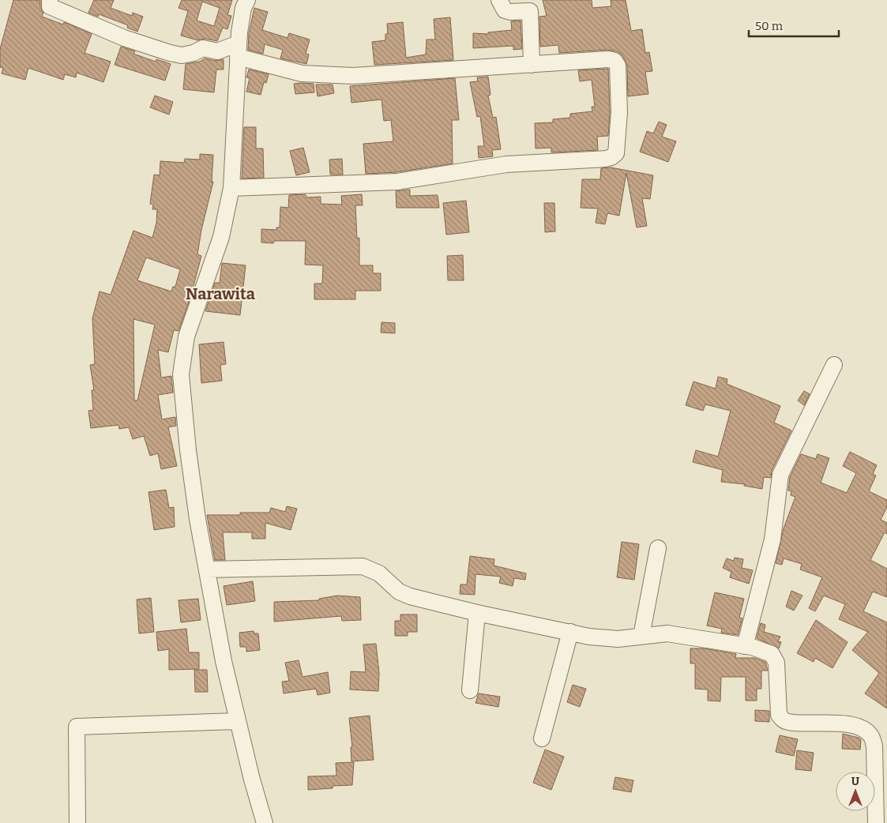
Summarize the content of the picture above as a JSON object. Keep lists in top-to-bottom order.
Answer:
{
  "districts": ["Narawita"],
  "scale_bar": "50 m",
  "north": "top"
}
